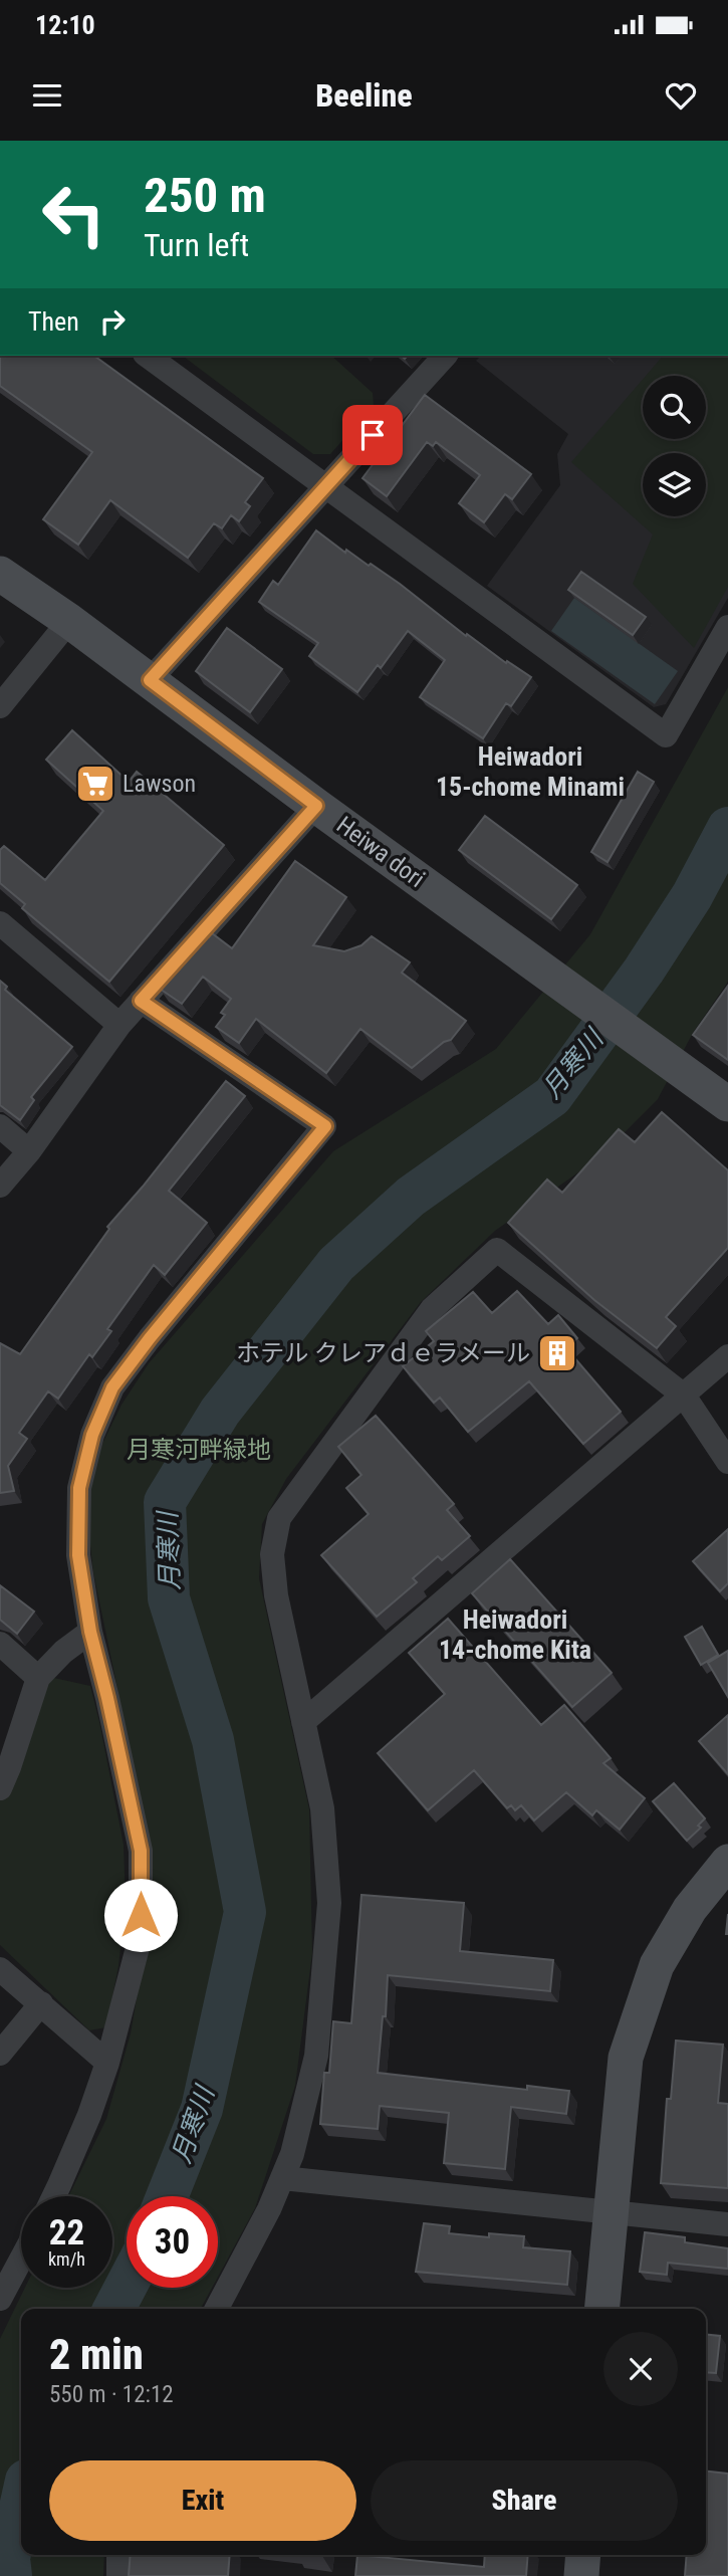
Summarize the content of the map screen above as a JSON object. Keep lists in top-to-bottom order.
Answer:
{
  "streets": {
    "street": ["Heiwa dori"]
  },
  "districts": ["Heiwadori 15-chome Minami", "Heiwadori 14-chome Kita"],
  "water": ["月寒川"],
  "parks": ["月寒河畔緑地"],
  "places": {
    "supermarket": ["Lawson"],
    "building": ["ホテル クレアｄｅラメール"]
  },
  "page": {
    "status": "12:10",
    "header": "Beeline",
    "turn": ["250 m", "Turn left"],
    "then": "Then",
    "speed": "22 km/h",
    "limit": "30",
    "heading": ["2 min", "550 m · 12:12"],
    "buttons": ["Exit", "Share"]
  }
}
